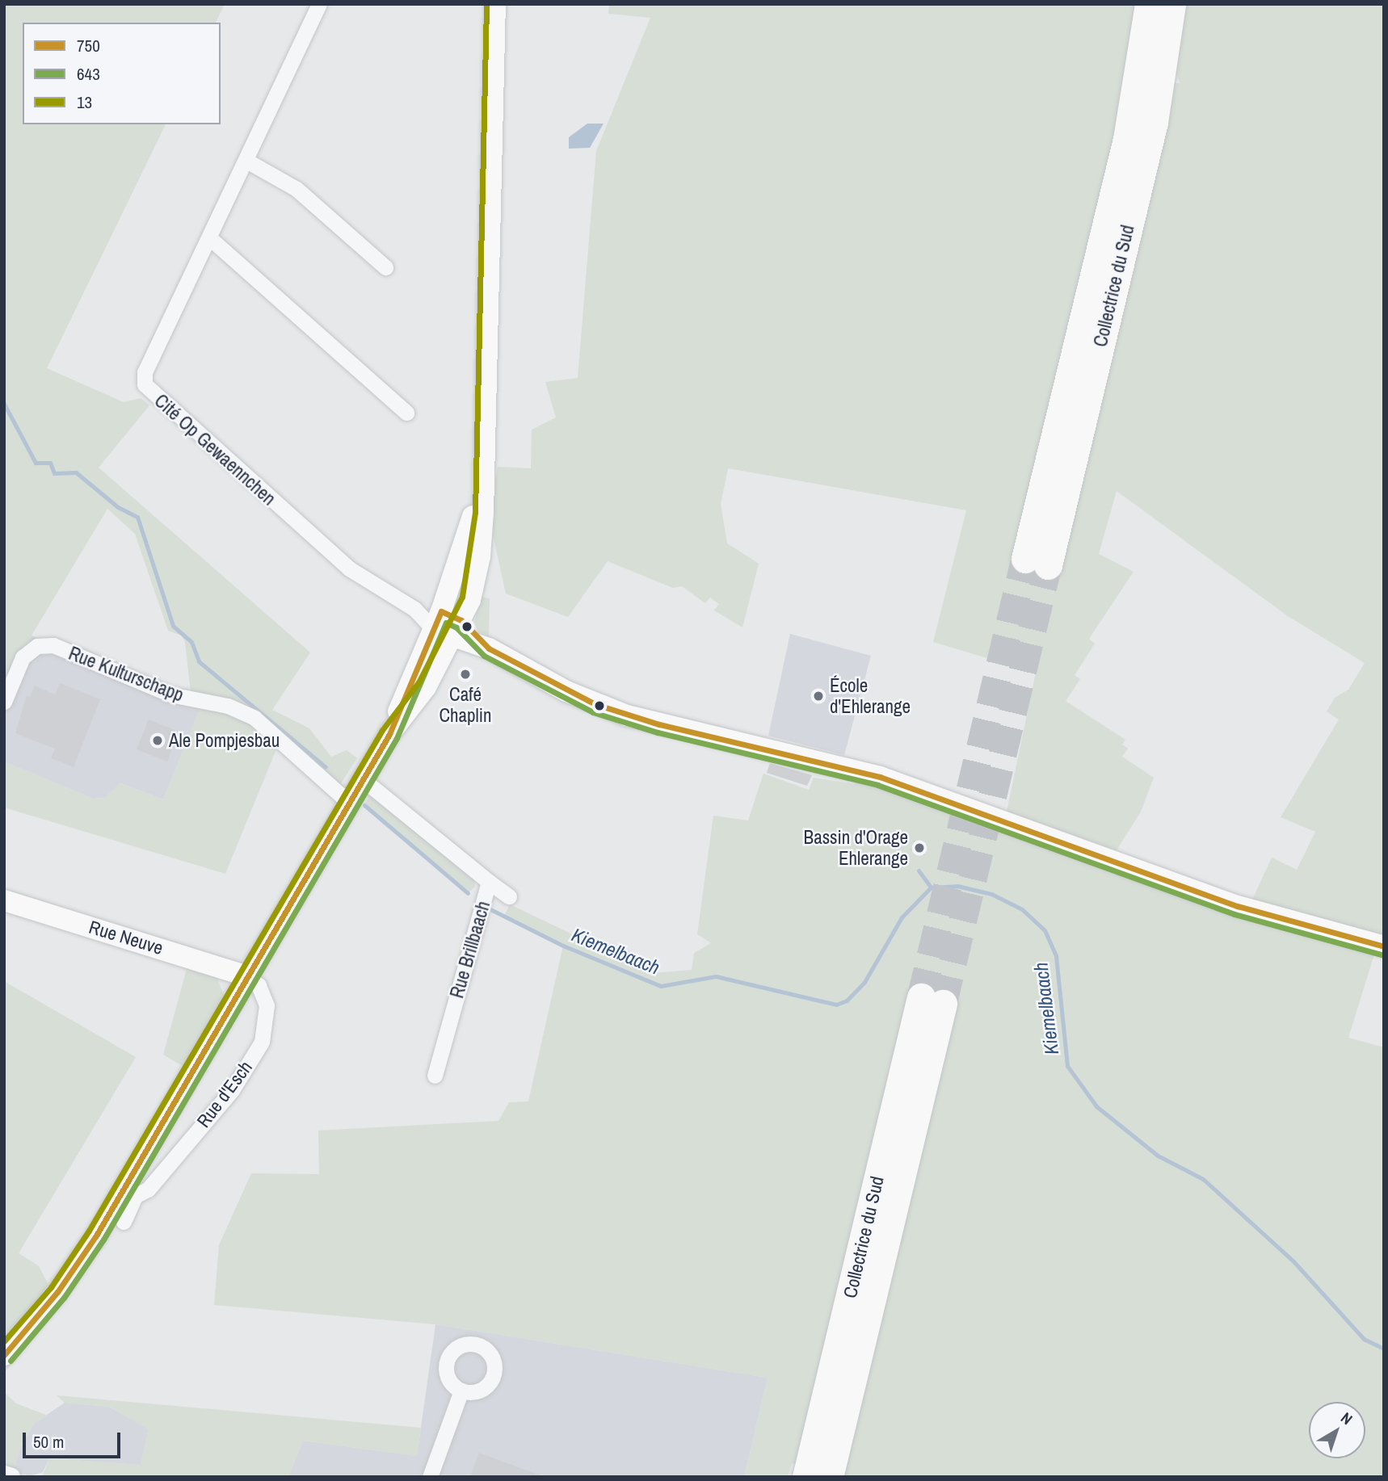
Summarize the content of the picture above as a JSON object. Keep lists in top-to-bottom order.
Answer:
{
  "streets": {
    "highway": ["Collectrice du Sud"],
    "main road": ["Rue Neuve", "Rue d'Esch"],
    "street": ["Cité Op Gewaennchen", "Rue Kulturschapp", "Rue Brillbaach"]
  },
  "crossings": [
    ["Cité Op Gewaennchen", "Rue d'Esch"],
    ["Rue Kulturschapp", "Rue d'Esch"],
    ["Rue Neuve", "Rue d'Esch"],
    ["Rue Brillbaach", "Rue d'Esch"]
  ],
  "water": ["Kiemelbaach"],
  "places": [
    "Café Chaplin",
    "École d'Ehlerange",
    "Ale Pompjesbau",
    "Bassin d'Orage Ehlerange"
  ],
  "lines": ["transit line 13", "transit line 750", "transit line 643"],
  "legend": ["750", "643", "13"],
  "scale_bar": "50 m",
  "north": "top right"
}
